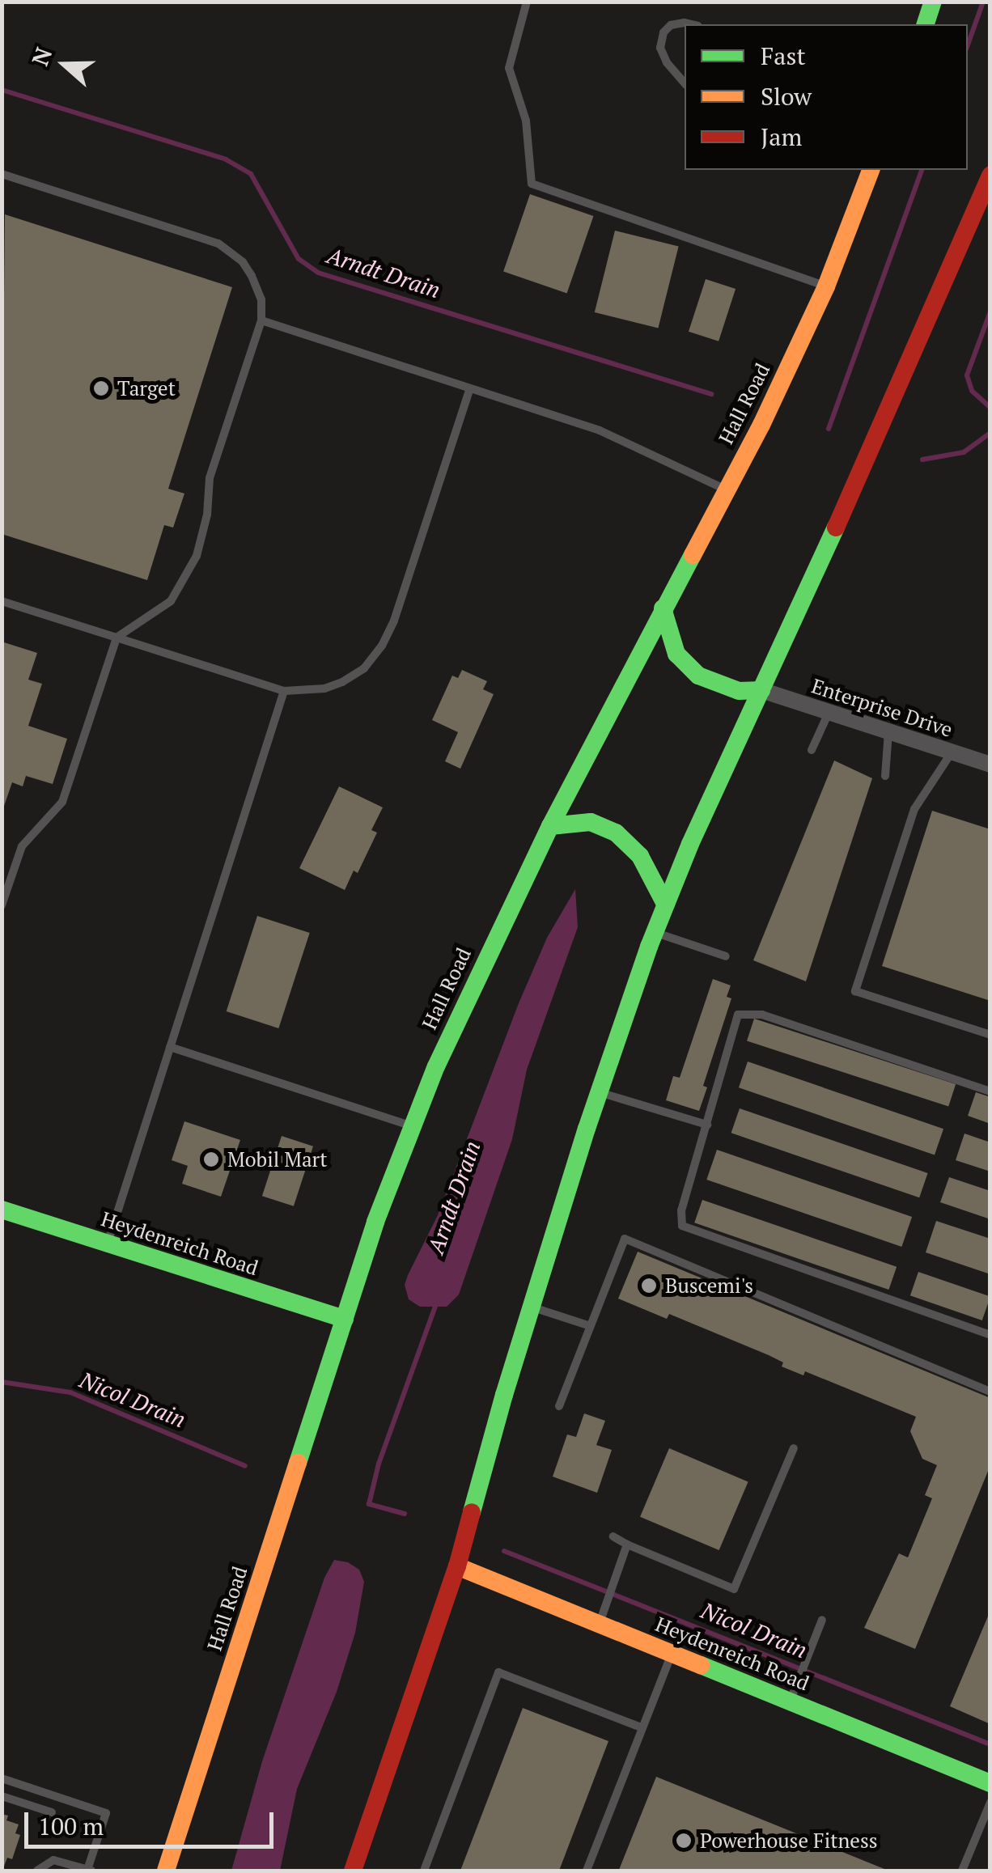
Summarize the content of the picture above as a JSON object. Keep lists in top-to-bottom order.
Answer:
{
  "streets": {
    "main road": ["Hall Road", "Heydenreich Road"],
    "street": ["Enterprise Drive"]
  },
  "crossings": [
    ["Hall Road", "Heydenreich Road"]
  ],
  "water": ["Arndt Drain", "Nicol Drain"],
  "places": [
    "Target",
    "Mobil Mart",
    "Buscemi's",
    "Powerhouse Fitness"
  ],
  "legend": ["Fast", "Slow", "Jam"],
  "scale_bar": "100 m",
  "north": "left"
}
